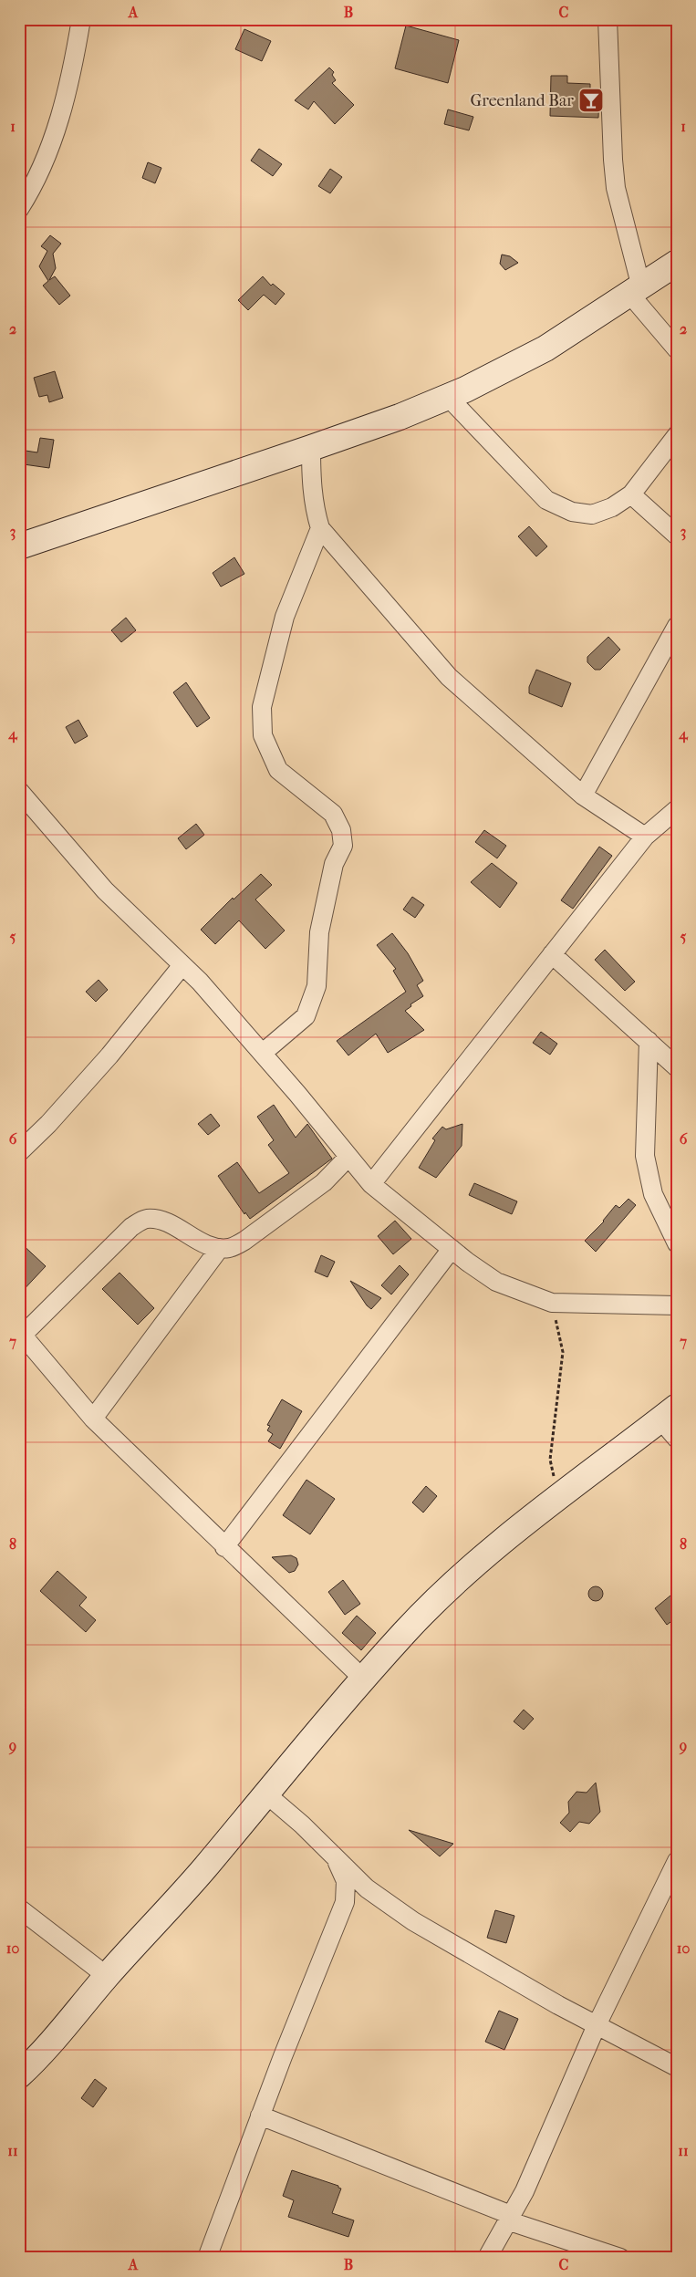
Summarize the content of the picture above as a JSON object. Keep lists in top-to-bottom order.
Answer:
{
  "places": {
    "bar": ["Greenland Bar"]
  },
  "grid": {
    "columns": ["A", "B", "C"],
    "rows": [
      "1",
      "2",
      "3",
      "4",
      "5",
      "6",
      "7",
      "8",
      "9",
      "10",
      "11"
    ]
  }
}
